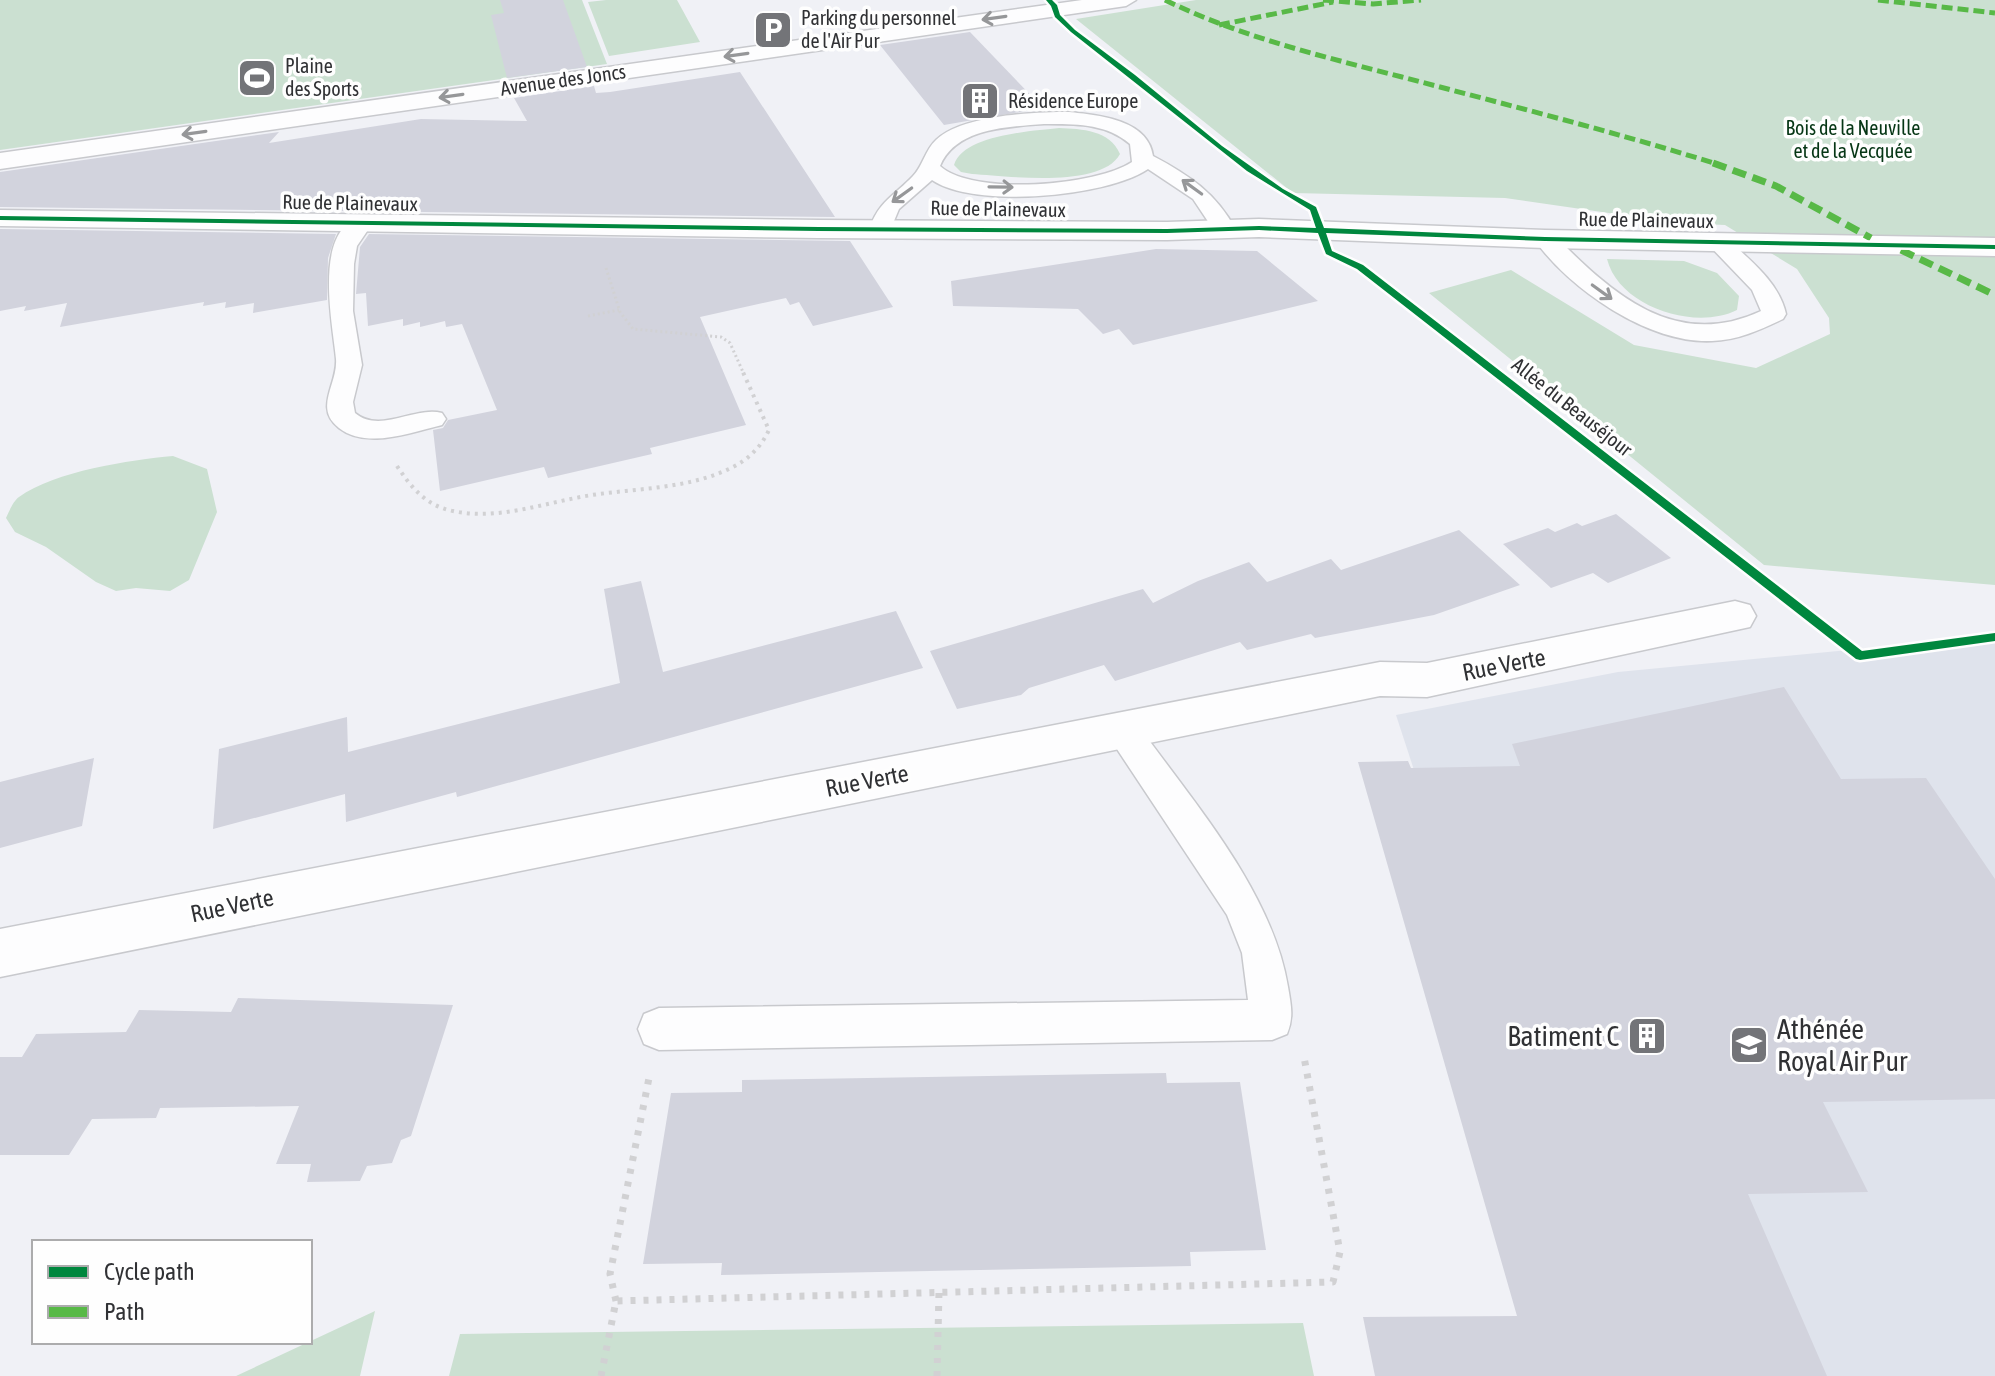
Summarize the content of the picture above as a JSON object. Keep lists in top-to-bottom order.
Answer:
{
  "streets": {
    "street": ["Avenue des Joncs", "Rue de Plainevaux", "Rue Verte"],
    "cycle path": ["Allée du Beauséjour"]
  },
  "one_way": ["Avenue des Joncs"],
  "parks": ["Bois de la Neuville et de la Vecquée"],
  "places": {
    "parking": ["Parking du personnel de l'Air Pur"],
    "sports": ["Plaine des Sports"],
    "building": ["Résidence Europe", "Batiment C"],
    "school or university": ["Athénée Royal Air Pur"]
  },
  "legend": ["Cycle path", "Path"]
}
